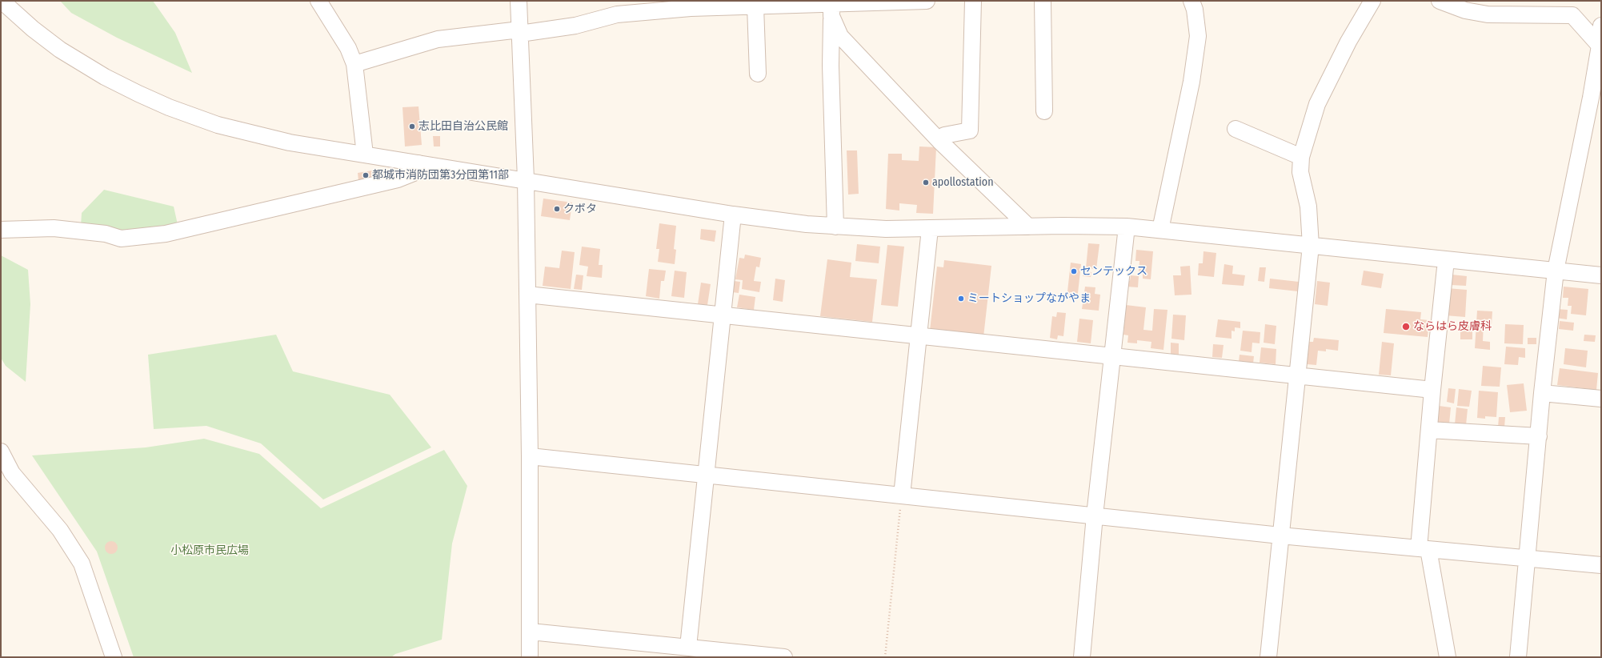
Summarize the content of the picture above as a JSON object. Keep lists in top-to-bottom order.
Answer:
{
  "parks": ["小松原市民広場"],
  "places": [
    "志比田自治公民館",
    "都城市消防団第3分団第11部",
    "apollostation",
    "クボタ",
    "センテックス",
    "ミートショップながやま",
    "ならはら皮膚科"
  ]
}
